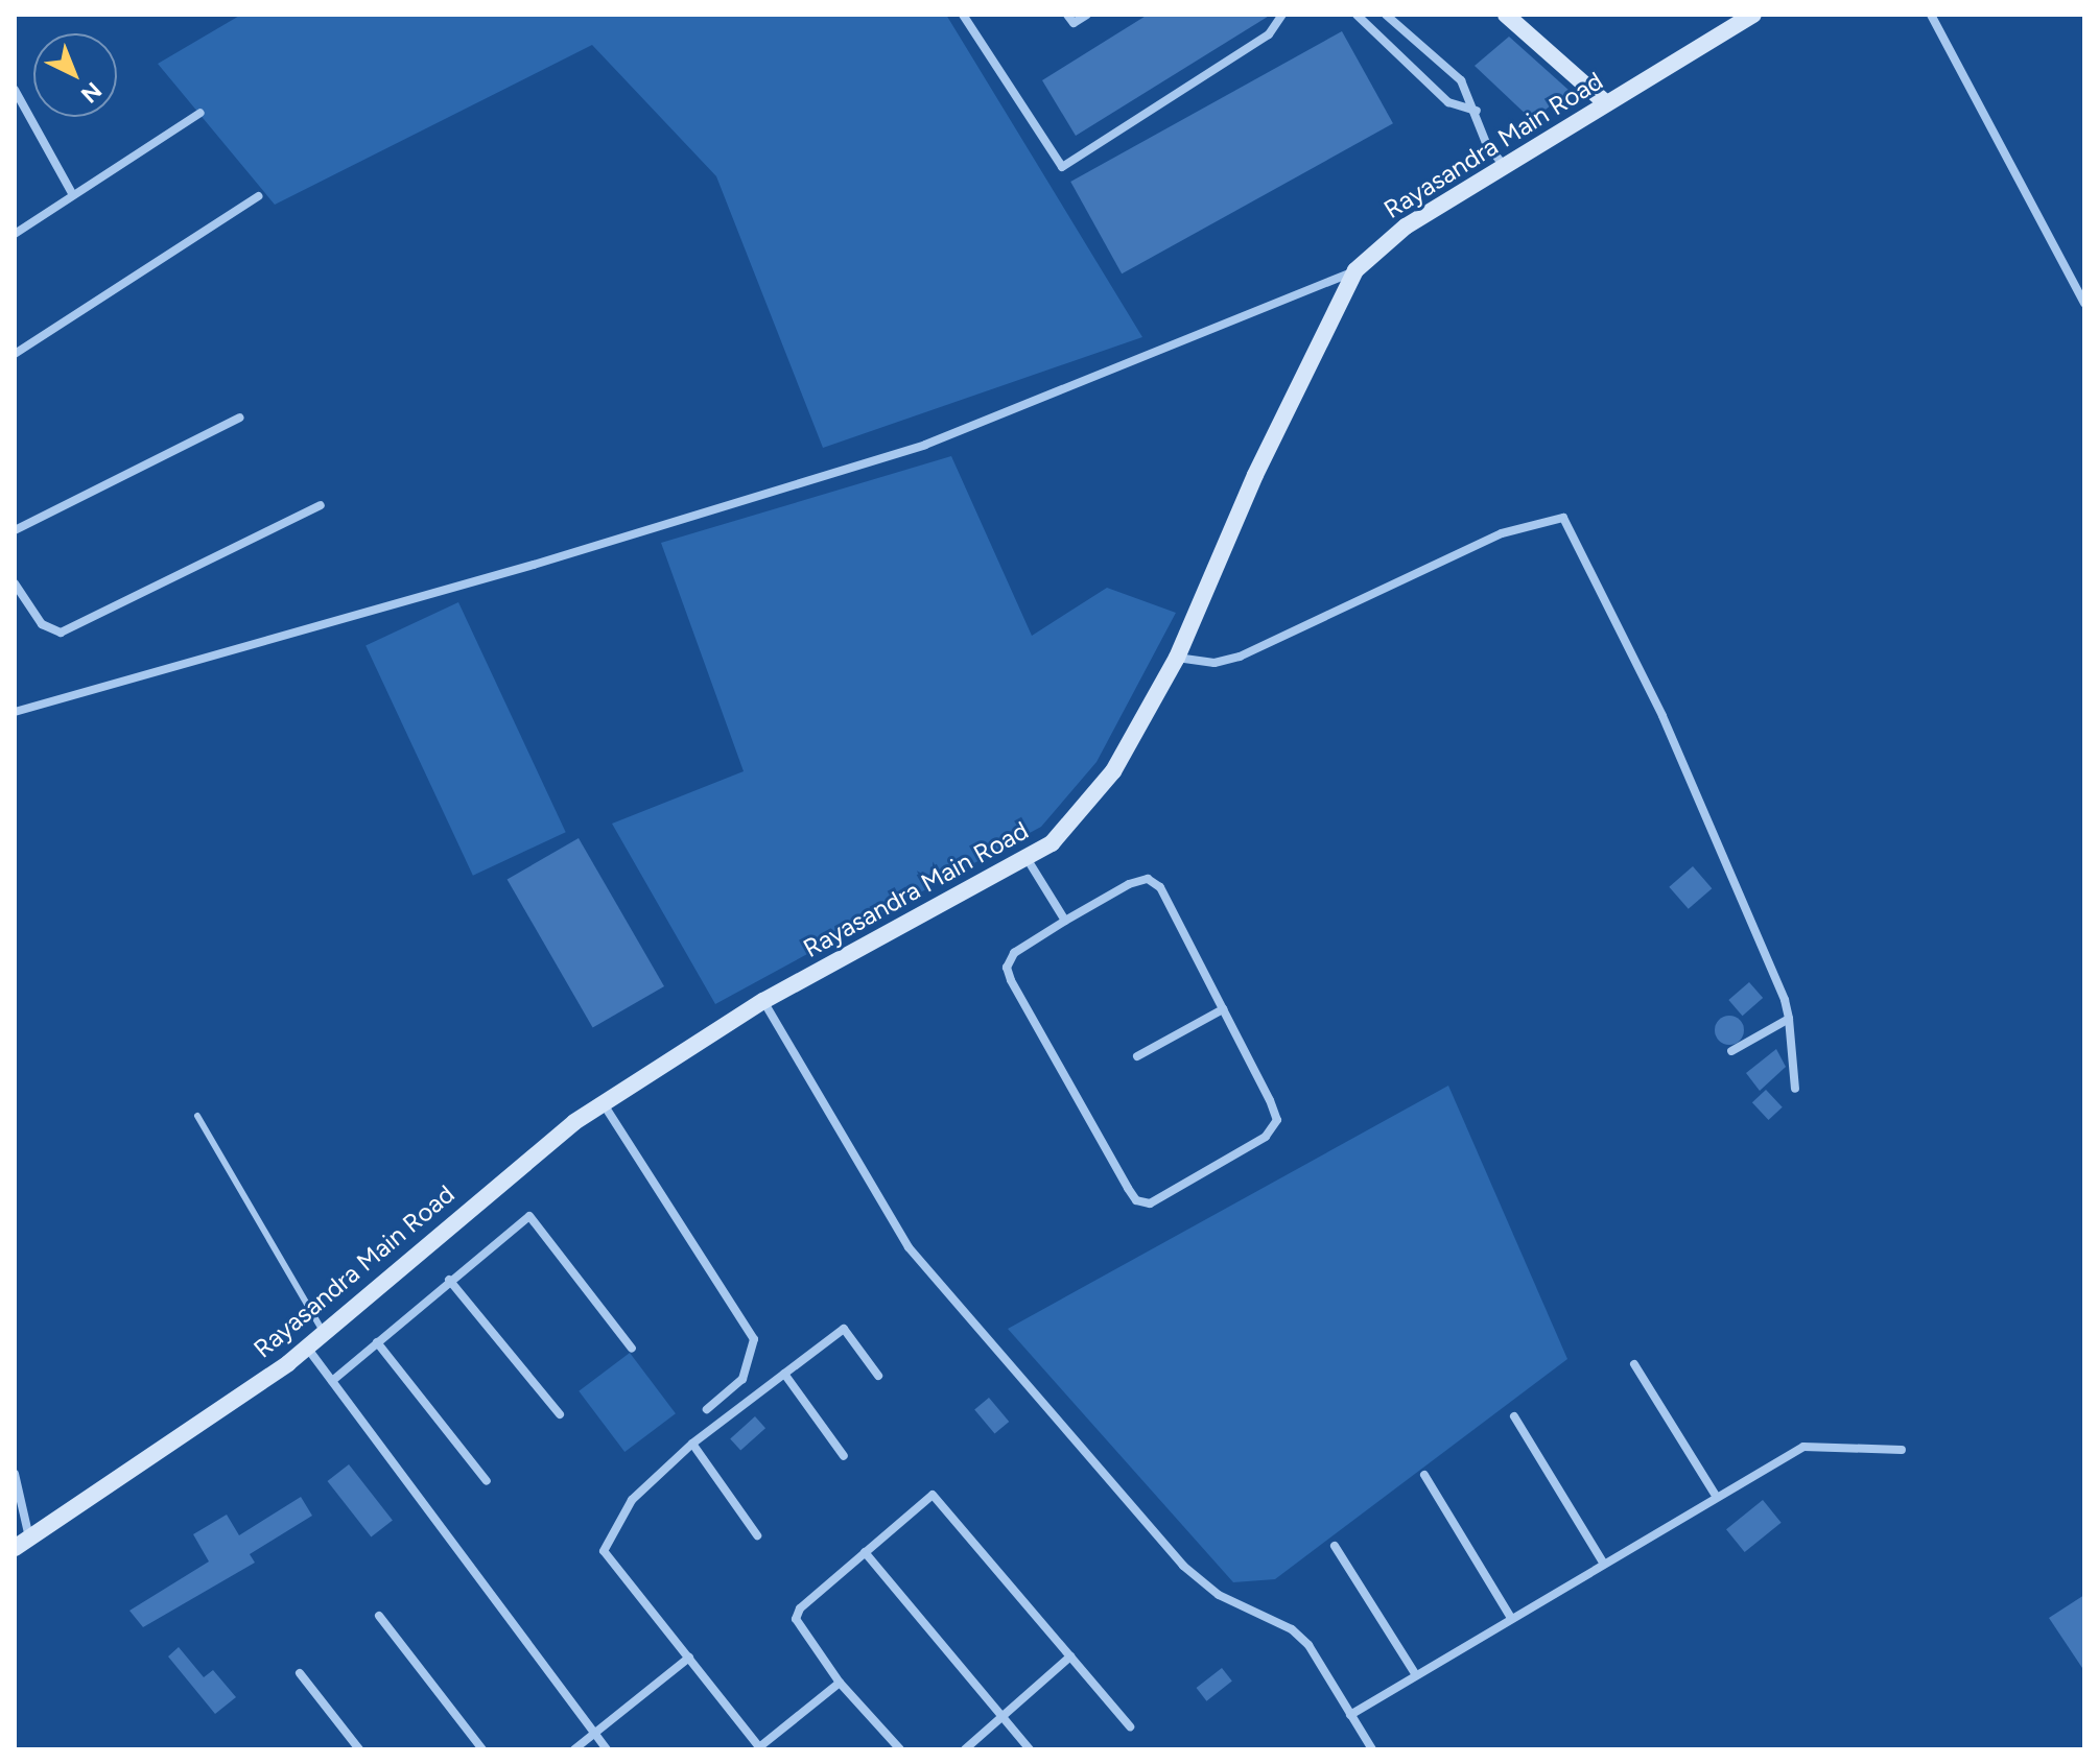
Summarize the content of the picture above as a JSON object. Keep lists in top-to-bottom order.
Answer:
{
  "streets": {
    "street": ["Rayasandra Main Road"]
  },
  "north": "bottom right"
}
